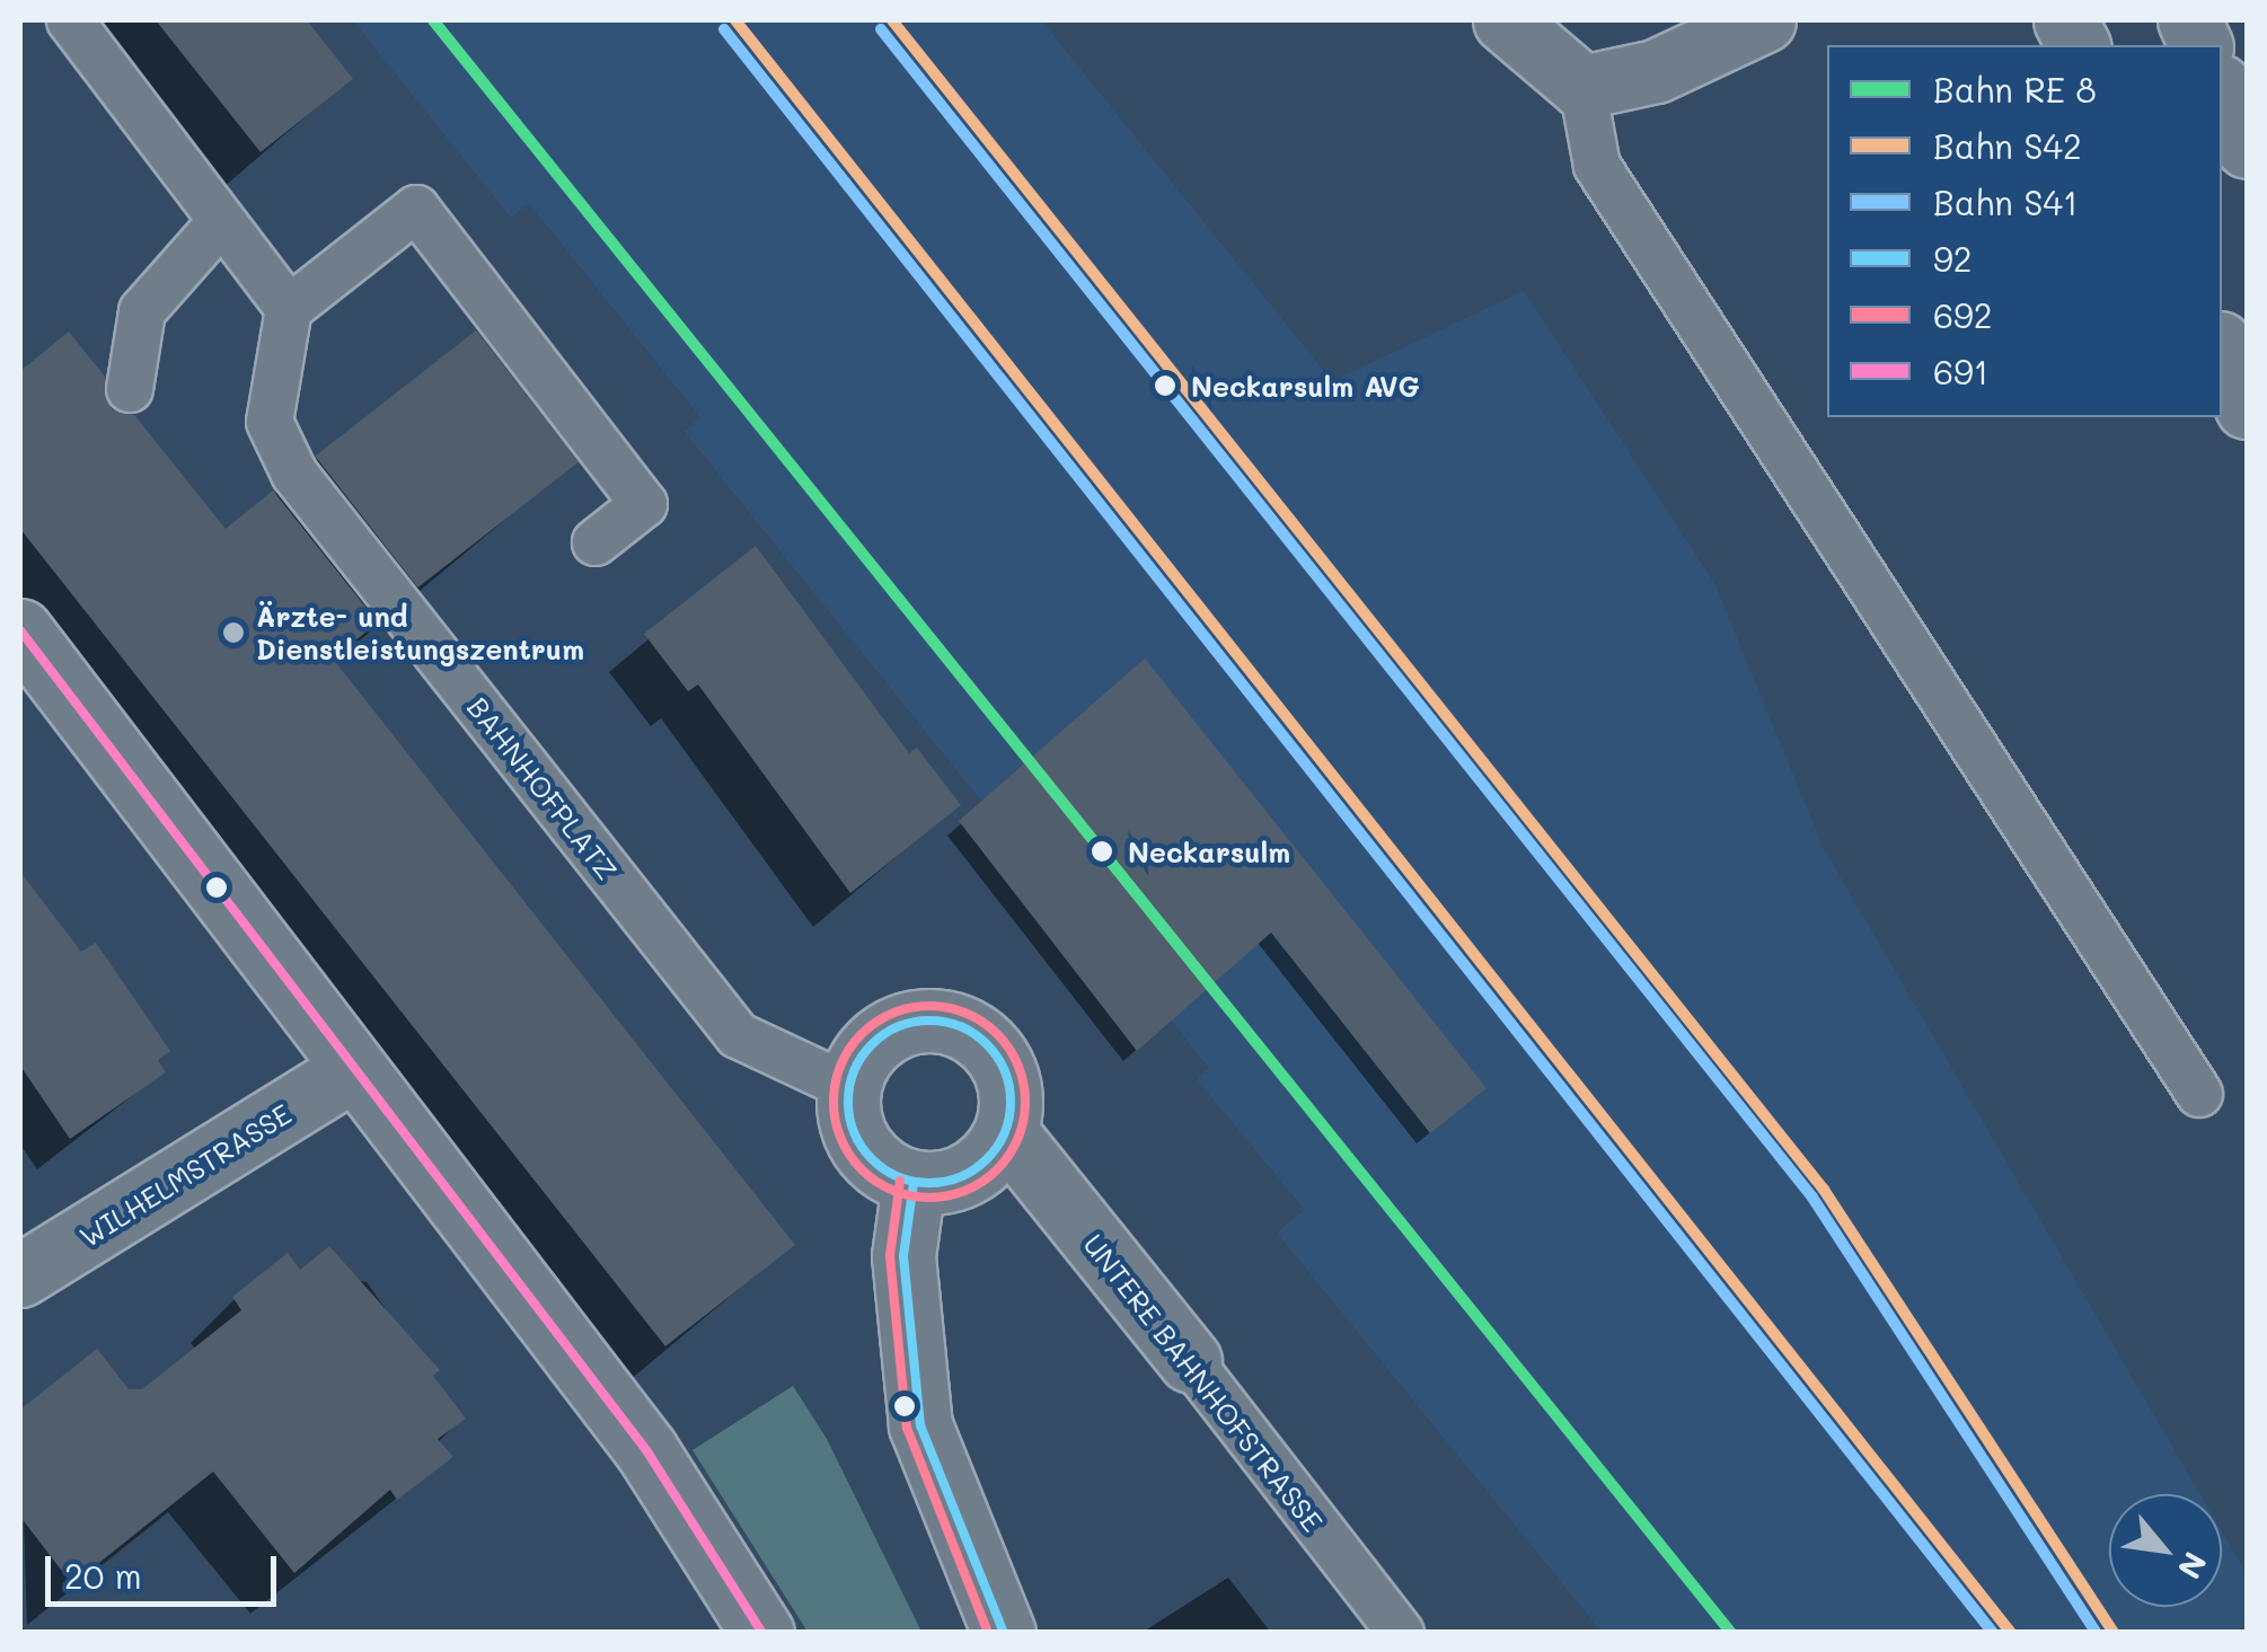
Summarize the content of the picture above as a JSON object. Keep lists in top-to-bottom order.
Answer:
{
  "streets": {
    "street": ["WILHELMSTRASSE", "UNTERE BAHNHOFSTRASSE"],
    "lane": ["BAHNHOFPLATZ"]
  },
  "crossings": [
    ["BAHNHOFPLATZ", "UNTERE BAHNHOFSTRASSE"]
  ],
  "places": ["Neckarsulm AVG", "Ärzte- und Dienstleistungszentrum", "Neckarsulm"],
  "lines": [
    "rail line S42",
    "rail line S41",
    "transit line 691",
    "transit line 692",
    "transit line 92"
  ],
  "legend": [
    "Bahn RE 8",
    "Bahn S42",
    "Bahn S41",
    "92",
    "692",
    "691"
  ],
  "scale_bar": "20 m",
  "north": "bottom right"
}
